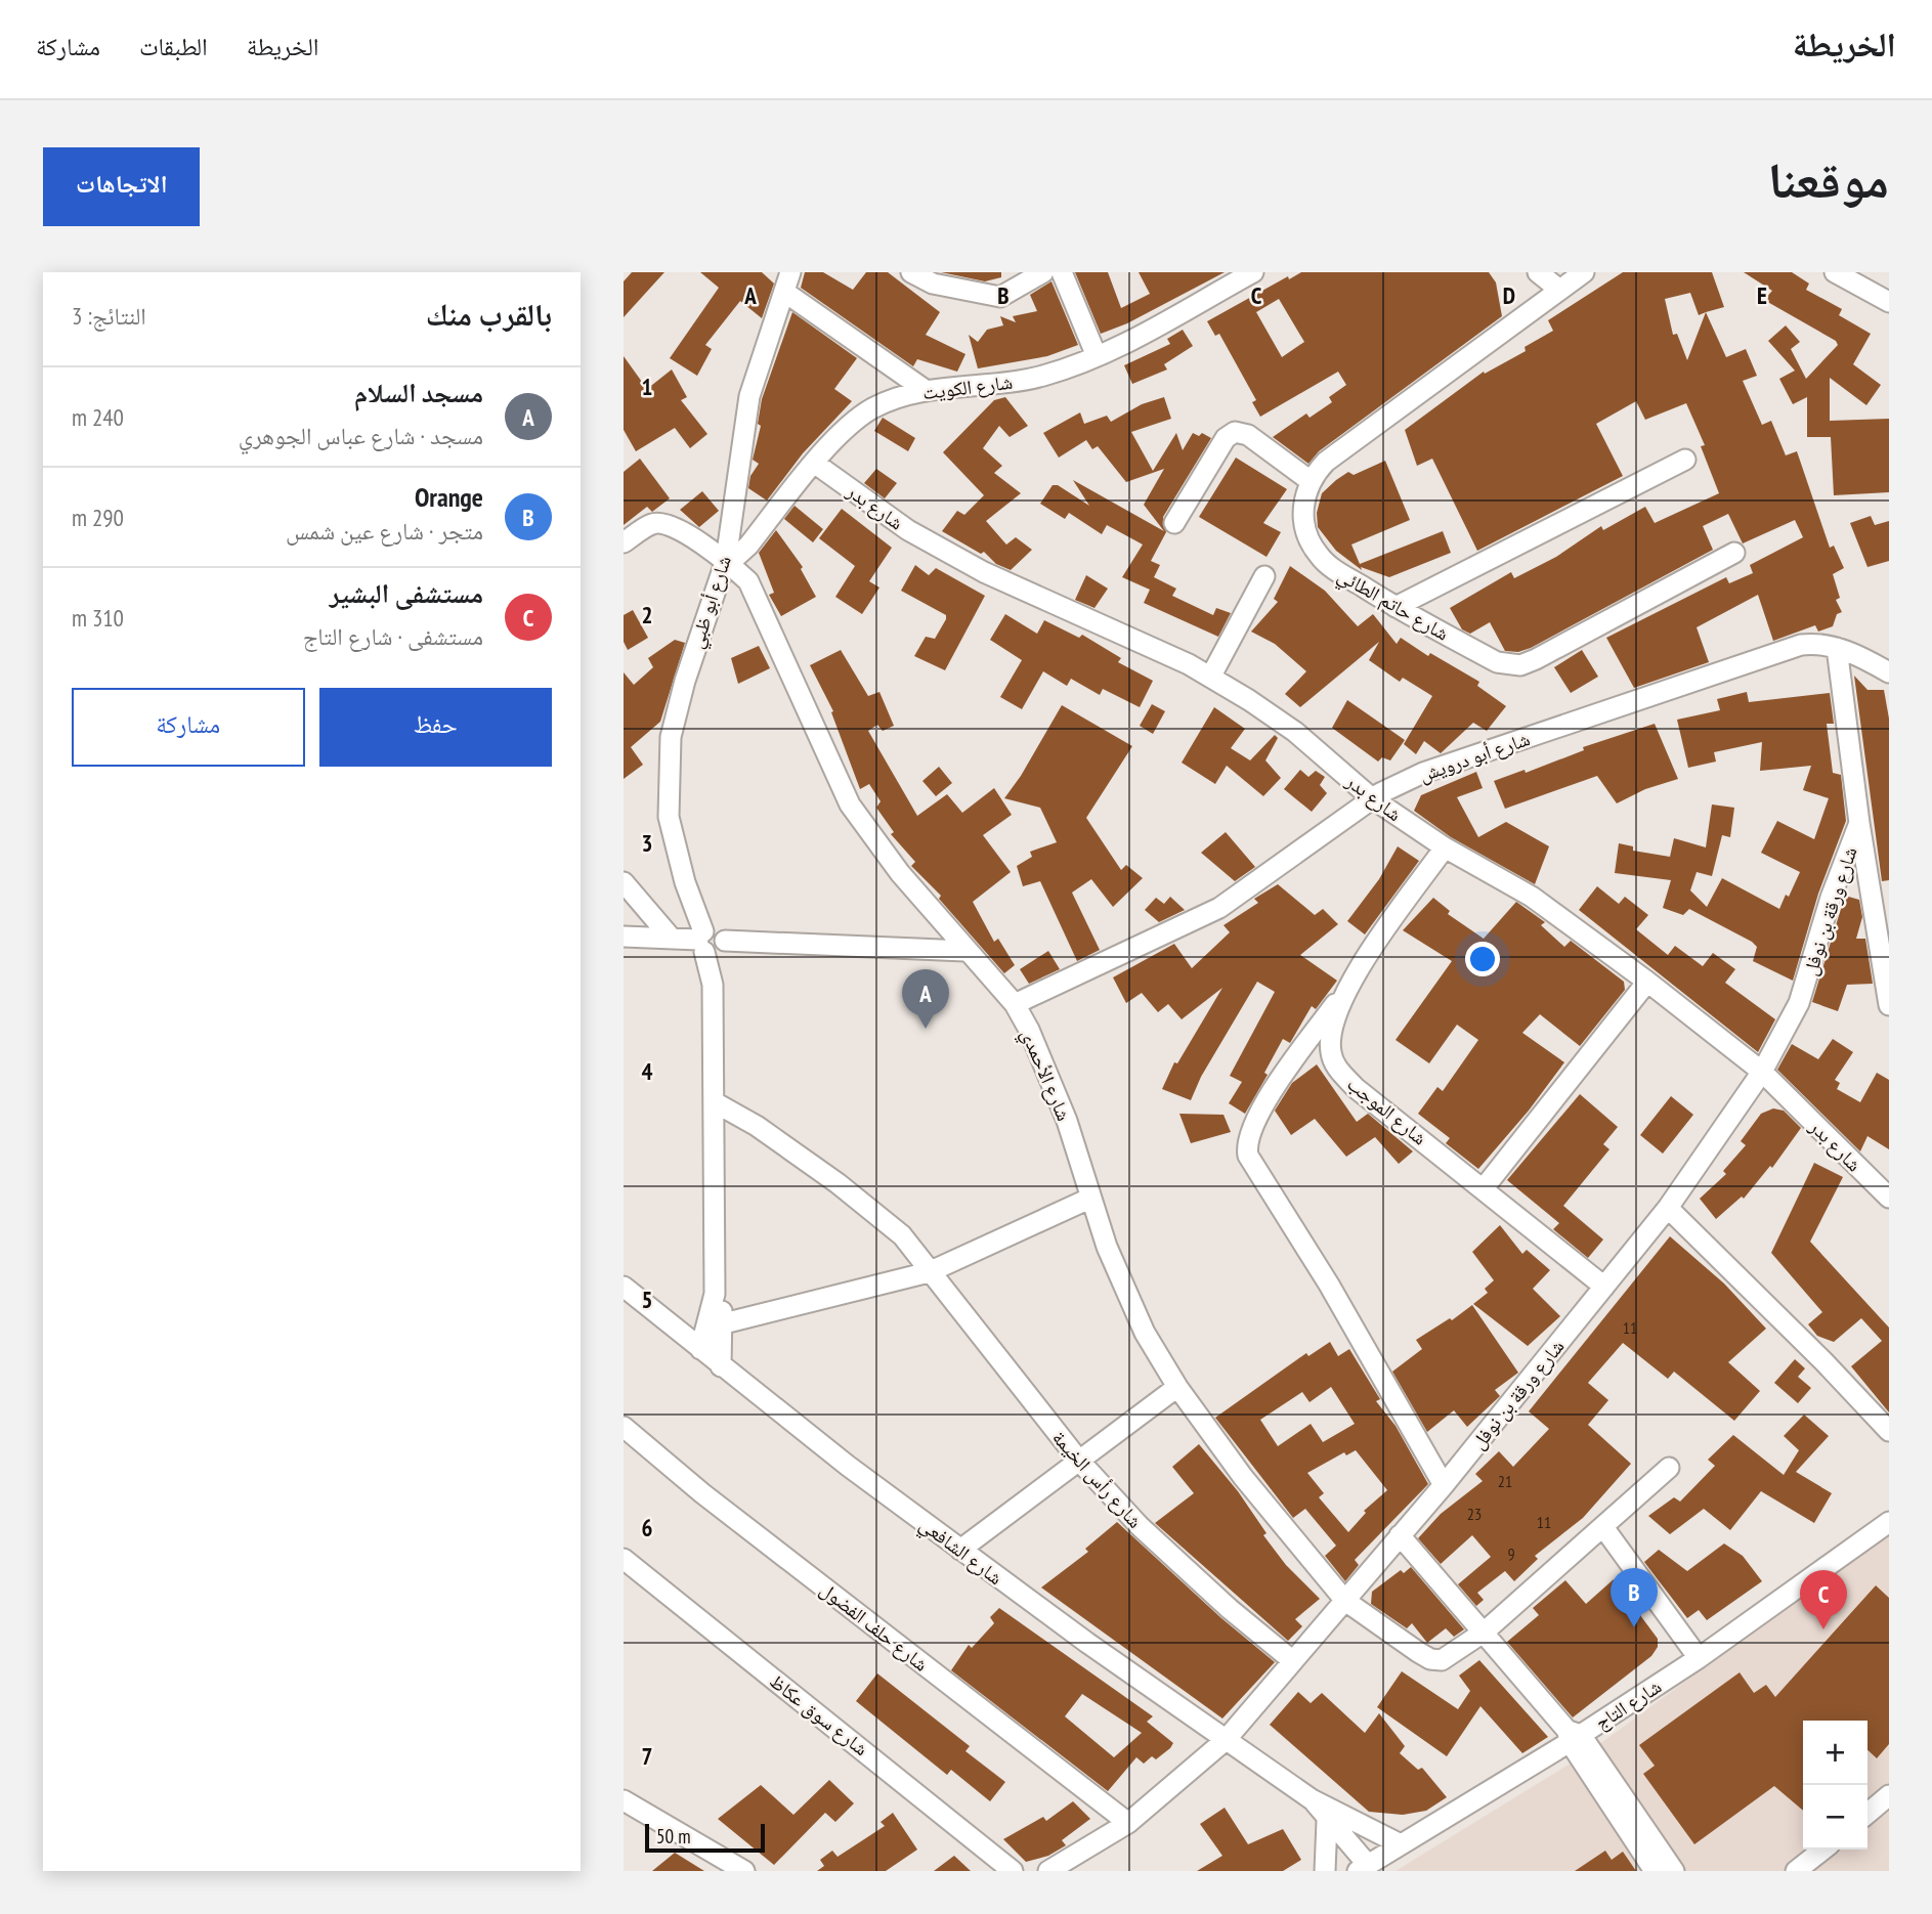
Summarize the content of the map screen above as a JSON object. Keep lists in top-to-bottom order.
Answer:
{
  "streets": {
    "street": [
      "شارع الكويت",
      "شارع بدر",
      "شارع أبو ظبي",
      "شارع حاتم الطائي",
      "شارع أبو درويش",
      "شارع ورقة بن نوفل",
      "شارع الأحمدي",
      "شارع الموجب",
      "شارع رأس الخيمة",
      "شارع الشافعي",
      "شارع حلف الفضول",
      "شارع التاج",
      "شارع سوق عكاظ"
    ]
  },
  "crossings": [
    ["شارع الكويت", "شارع بدر"],
    ["شارع الكويت", "شارع أبو ظبي"],
    ["شارع الكويت", "شارع الأحمدي"],
    ["شارع بدر", "شارع أبو درويش"],
    ["شارع بدر", "شارع ورقة بن نوفل"],
    ["شارع بدر", "شارع الموجب"],
    ["شارع أبو ظبي", "شارع الأحمدي"],
    ["شارع أبو ظبي", "شارع رأس الخيمة"],
    ["شارع أبو ظبي", "شارع الشافعي"],
    ["شارع أبو درويش", "شارع الأحمدي"],
    ["شارع ورقة بن نوفل", "شارع الأحمدي"],
    ["شارع ورقة بن نوفل", "شارع الموجب"],
    ["شارع ورقة بن نوفل", "شارع رأس الخيمة"],
    ["شارع ورقة بن نوفل", "شارع الشافعي"],
    ["شارع ورقة بن نوفل", "شارع حلف الفضول"],
    ["شارع الشافعي", "شارع التاج"]
  ],
  "house_numbers": [
    "11",
    "21",
    "23",
    "11",
    "9"
  ],
  "scale_bar": "50 m",
  "page": {
    "header": "الخريطة",
    "nav": ["الخريطة", "الطبقات", "مشاركة"],
    "title": "موقعنا",
    "buttons": [
      "الاتجاهات",
      ["حفظ", "مشاركة"]
    ],
    "heading": ["بالقرب منك", "النتائج: 3"],
    "list": [
      {
        "mark": "A",
        "name": "مسجد السلام",
        "note": "مسجد · شارع عباس الجوهري",
        "value": "240 m"
      },
      {
        "mark": "B",
        "name": "Orange",
        "note": "متجر · شارع عين شمس",
        "value": "290 m"
      },
      {
        "mark": "C",
        "name": "مستشفى البشير",
        "note": "مستشفى · شارع التاج",
        "value": "310 m"
      }
    ],
    "pins": ["A", "B", "C"],
    "map_buttons": ["+", "−"],
    "scale": "50 m"
  },
  "grid": {
    "columns": [
      "A",
      "B",
      "C",
      "D",
      "E"
    ],
    "rows": [
      "1",
      "2",
      "3",
      "4",
      "5",
      "6",
      "7"
    ]
  }
}
